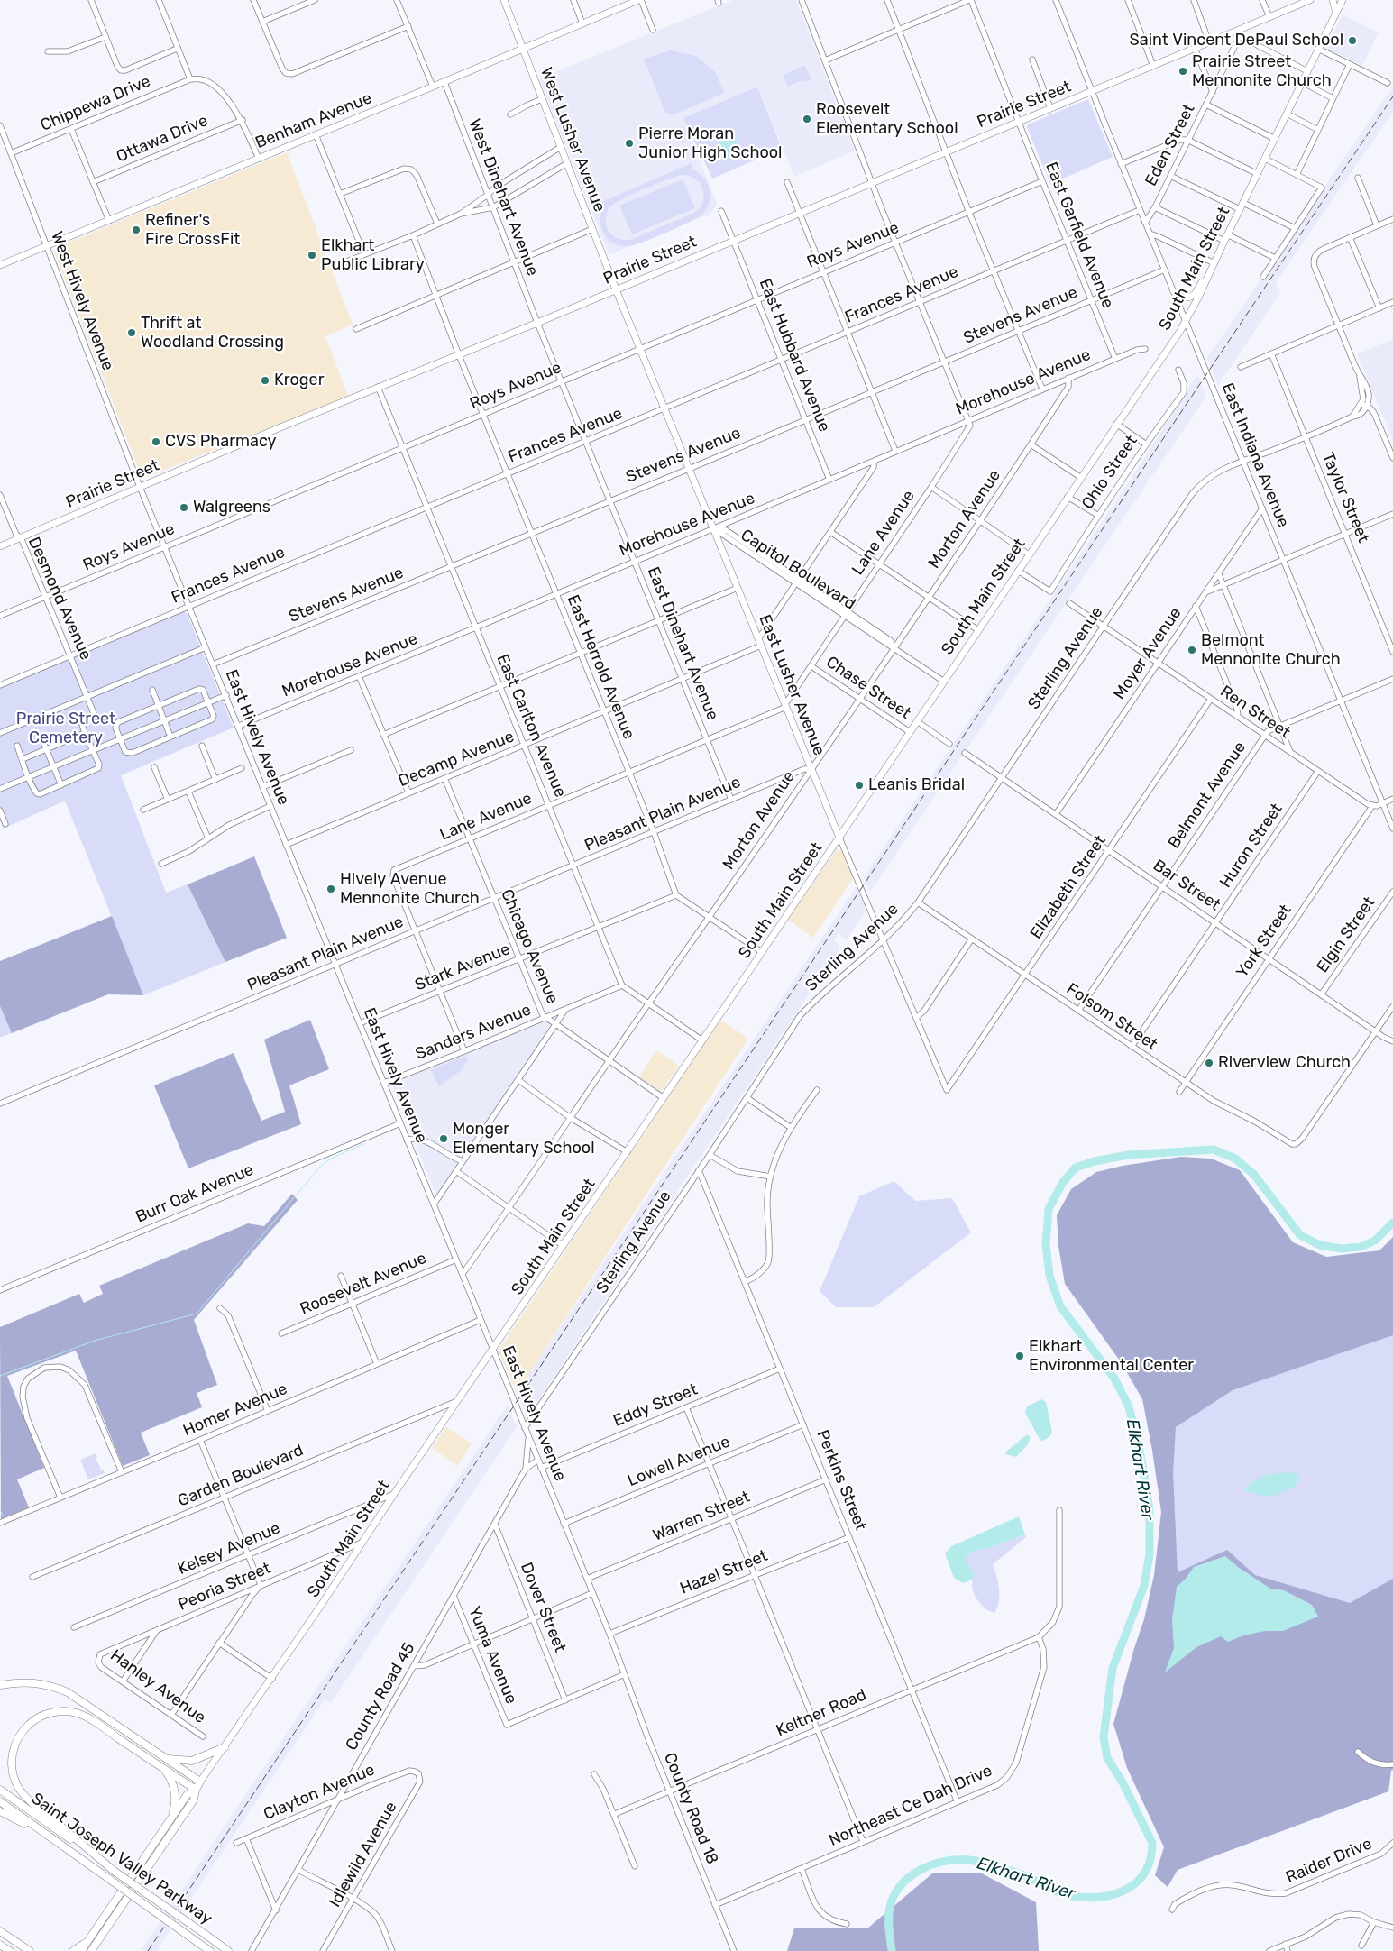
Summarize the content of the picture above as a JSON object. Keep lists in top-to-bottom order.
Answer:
{
  "streets": {
    "highway": ["South Main Street", "Saint Joseph Valley Parkway"],
    "main road": [
      "Prairie Street",
      "Benham Avenue",
      "West Lusher Avenue",
      "East Lusher Avenue"
    ],
    "street": [
      "Chippewa Drive",
      "Ottawa Drive",
      "Eden Street",
      "West Dinehart Avenue",
      "East Garfield Avenue",
      "Roys Avenue",
      "Frances Avenue",
      "West Hively Avenue",
      "Stevens Avenue",
      "East Hubbard Avenue",
      "Morehouse Avenue",
      "East Indiana Avenue",
      "Ohio Street",
      "Taylor Street",
      "Morton Avenue",
      "Lane Avenue",
      "Capitol Boulevard",
      "Desmond Avenue",
      "East Dinehart Avenue",
      "Moyer Avenue",
      "Sterling Avenue",
      "East Herrold Avenue",
      "Chase Street",
      "Ren Street",
      "East Carlton Avenue",
      "East Hively Avenue",
      "Decamp Avenue",
      "Belmont Avenue",
      "Pleasant Plain Avenue",
      "Huron Street",
      "Bar Street",
      "Elizabeth Street",
      "Elgin Street",
      "York Street",
      "Chicago Avenue",
      "Stark Avenue",
      "Folsom Street",
      "Sanders Avenue",
      "Burr Oak Avenue",
      "Roosevelt Avenue",
      "Eddy Street",
      "Homer Avenue",
      "Lowell Avenue",
      "Garden Boulevard",
      "Perkins Street",
      "Warren Street",
      "Kelsey Avenue",
      "Hazel Street",
      "Peoria Street",
      "Dover Street",
      "Yuma Avenue",
      "Hanley Avenue",
      "County Road 45",
      "Keltner Road",
      "Clayton Avenue",
      "Northeast Ce Dah Drive",
      "County Road 18",
      "Idlewild Avenue",
      "Raider Drive"
    ]
  },
  "crossings": [
    ["Chippewa Drive", "West Hively Avenue"],
    ["Prairie Street", "West Lusher Avenue"],
    ["Prairie Street", "Eden Street"],
    ["Prairie Street", "West Dinehart Avenue"],
    ["Prairie Street", "East Garfield Avenue"],
    ["Prairie Street", "West Hively Avenue"],
    ["Prairie Street", "East Hubbard Avenue"],
    ["Prairie Street", "East Indiana Avenue"],
    ["Prairie Street", "Desmond Avenue"],
    ["Prairie Street", "East Dinehart Avenue"],
    ["Prairie Street", "East Herrold Avenue"],
    ["Prairie Street", "East Lusher Avenue"],
    ["Prairie Street", "East Carlton Avenue"],
    ["Prairie Street", "East Hively Avenue"],
    ["Benham Avenue", "West Lusher Avenue"],
    ["Benham Avenue", "West Dinehart Avenue"],
    ["Benham Avenue", "West Hively Avenue"],
    ["West Lusher Avenue", "East Lusher Avenue"],
    ["Eden Street", "East Indiana Avenue"],
    ["West Dinehart Avenue", "East Dinehart Avenue"],
    ["East Garfield Avenue", "Roys Avenue"],
    ["East Garfield Avenue", "Frances Avenue"],
    ["East Garfield Avenue", "Stevens Avenue"],
    ["East Garfield Avenue", "Morehouse Avenue"],
    ["Roys Avenue", "East Hubbard Avenue"],
    ["Roys Avenue", "Desmond Avenue"],
    ["Roys Avenue", "East Dinehart Avenue"],
    ["Roys Avenue", "East Herrold Avenue"],
    ["Roys Avenue", "East Lusher Avenue"],
    ["Roys Avenue", "East Carlton Avenue"],
    ["Roys Avenue", "East Hively Avenue"],
    ["South Main Street", "East Indiana Avenue"],
    ["South Main Street", "Ohio Street"],
    ["South Main Street", "Capitol Boulevard"],
    ["South Main Street", "East Lusher Avenue"],
    ["South Main Street", "Chase Street"],
    ["South Main Street", "East Hively Avenue"],
    ["South Main Street", "Chicago Avenue"],
    ["South Main Street", "Garden Boulevard"],
    ["South Main Street", "Kelsey Avenue"],
    ["South Main Street", "Peoria Street"],
    ["Frances Avenue", "East Hubbard Avenue"],
    ["Frances Avenue", "East Indiana Avenue"],
    ["Frances Avenue", "Desmond Avenue"],
    ["Frances Avenue", "East Dinehart Avenue"],
    ["Frances Avenue", "East Herrold Avenue"],
    ["Frances Avenue", "East Lusher Avenue"],
    ["Frances Avenue", "East Carlton Avenue"],
    ["Frances Avenue", "East Hively Avenue"],
    ["West Hively Avenue", "East Hively Avenue"],
    ["Stevens Avenue", "East Hubbard Avenue"],
    ["Stevens Avenue", "East Indiana Avenue"],
    ["Stevens Avenue", "East Dinehart Avenue"],
    ["Stevens Avenue", "East Herrold Avenue"],
    ["Stevens Avenue", "East Lusher Avenue"],
    ["Stevens Avenue", "East Carlton Avenue"],
    ["Stevens Avenue", "East Hively Avenue"],
    ["East Hubbard Avenue", "Morehouse Avenue"],
    ["Morehouse Avenue", "Morton Avenue"],
    ["Morehouse Avenue", "Lane Avenue"],
    ["Morehouse Avenue", "Capitol Boulevard"],
    ["Morehouse Avenue", "East Dinehart Avenue"],
    ["Morehouse Avenue", "East Herrold Avenue"],
    ["Morehouse Avenue", "East Lusher Avenue"],
    ["Morehouse Avenue", "East Carlton Avenue"],
    ["Morehouse Avenue", "East Hively Avenue"],
    ["East Indiana Avenue", "Moyer Avenue"],
    ["East Indiana Avenue", "Sterling Avenue"],
    ["East Indiana Avenue", "Belmont Avenue"],
    ["Taylor Street", "Sterling Avenue"],
    ["Morton Avenue", "Capitol Boulevard"],
    ["Morton Avenue", "East Lusher Avenue"],
    ["Morton Avenue", "Chase Street"],
    ["Morton Avenue", "East Hively Avenue"],
    ["Morton Avenue", "Pleasant Plain Avenue"],
    ["Morton Avenue", "Chicago Avenue"],
    ["Lane Avenue", "Capitol Boulevard"],
    ["Lane Avenue", "East Dinehart Avenue"],
    ["Lane Avenue", "East Herrold Avenue"],
    ["Lane Avenue", "East Lusher Avenue"],
    ["Lane Avenue", "Chase Street"],
    ["Lane Avenue", "East Carlton Avenue"],
    ["Lane Avenue", "Pleasant Plain Avenue"],
    ["Lane Avenue", "Chicago Avenue"],
    ["Capitol Boulevard", "East Lusher Avenue"],
    ["East Dinehart Avenue", "Decamp Avenue"],
    ["East Dinehart Avenue", "Pleasant Plain Avenue"],
    ["Moyer Avenue", "Ren Street"],
    ["Moyer Avenue", "Bar Street"],
    ["Sterling Avenue", "East Lusher Avenue"],
    ["Sterling Avenue", "Ren Street"],
    ["Sterling Avenue", "East Hively Avenue"],
    ["Sterling Avenue", "Bar Street"],
    ["Sterling Avenue", "Folsom Street"],
    ["Sterling Avenue", "Perkins Street"],
    ["East Herrold Avenue", "Decamp Avenue"],
    ["East Herrold Avenue", "Pleasant Plain Avenue"],
    ["East Herrold Avenue", "Stark Avenue"],
    ["East Lusher Avenue", "Decamp Avenue"],
    ["East Lusher Avenue", "Pleasant Plain Avenue"],
    ["East Lusher Avenue", "Elizabeth Street"],
    ["Ren Street", "Belmont Avenue"],
    ["Ren Street", "Huron Street"],
    ["Ren Street", "Elizabeth Street"],
    ["Ren Street", "York Street"],
    ["East Carlton Avenue", "Decamp Avenue"],
    ["East Carlton Avenue", "Pleasant Plain Avenue"],
    ["East Carlton Avenue", "Stark Avenue"],
    ["East Carlton Avenue", "Sanders Avenue"],
    ["East Hively Avenue", "Decamp Avenue"],
    ["East Hively Avenue", "Pleasant Plain Avenue"],
    ["East Hively Avenue", "Stark Avenue"],
    ["East Hively Avenue", "Sanders Avenue"],
    ["East Hively Avenue", "Burr Oak Avenue"],
    ["East Hively Avenue", "Roosevelt Avenue"],
    ["East Hively Avenue", "Eddy Street"],
    ["East Hively Avenue", "Homer Avenue"],
    ["East Hively Avenue", "Lowell Avenue"],
    ["East Hively Avenue", "Warren Street"],
    ["East Hively Avenue", "Hazel Street"],
    ["East Hively Avenue", "County Road 45"],
    ["East Hively Avenue", "County Road 18"],
    ["Decamp Avenue", "Chicago Avenue"],
    ["Belmont Avenue", "Bar Street"],
    ["Belmont Avenue", "Folsom Street"],
    ["Pleasant Plain Avenue", "Chicago Avenue"],
    ["Huron Street", "Bar Street"],
    ["Huron Street", "Folsom Street"],
    ["Bar Street", "Elizabeth Street"],
    ["Bar Street", "Elgin Street"],
    ["Bar Street", "York Street"],
    ["Bar Street", "Folsom Street"],
    ["Elizabeth Street", "Folsom Street"],
    ["York Street", "Folsom Street"],
    ["Chicago Avenue", "Stark Avenue"],
    ["Chicago Avenue", "Sanders Avenue"],
    ["Eddy Street", "Perkins Street"],
    ["Lowell Avenue", "Perkins Street"],
    ["Perkins Street", "Warren Street"],
    ["Perkins Street", "Hazel Street"],
    ["Perkins Street", "Keltner Road"],
    ["Perkins Street", "Northeast Ce Dah Drive"],
    ["Peoria Street", "Hanley Avenue"],
    ["Dover Street", "Yuma Avenue"],
    ["Dover Street", "County Road 45"],
    ["Yuma Avenue", "County Road 45"],
    ["County Road 45", "Clayton Avenue"],
    ["Keltner Road", "Northeast Ce Dah Drive"],
    ["Keltner Road", "County Road 18"],
    ["Clayton Avenue", "Idlewild Avenue"],
    ["Northeast Ce Dah Drive", "County Road 18"]
  ],
  "water": ["Elkhart River"],
  "parks": ["Prairie Street Cemetery"],
  "places": [
    "Saint Vincent DePaul School",
    "Prairie Street Mennonite Church",
    "Roosevelt Elementary School",
    "Pierre Moran Junior High School",
    "Refiner's Fire CrossFit",
    "Elkhart Public Library",
    "Thrift at Woodland Crossing",
    "Kroger",
    "CVS Pharmacy",
    "Walgreens",
    "Belmont Mennonite Church",
    "Leanis Bridal",
    "Hively Avenue Mennonite Church",
    "Riverview Church",
    "Monger Elementary School",
    "Elkhart Environmental Center"
  ]
}
